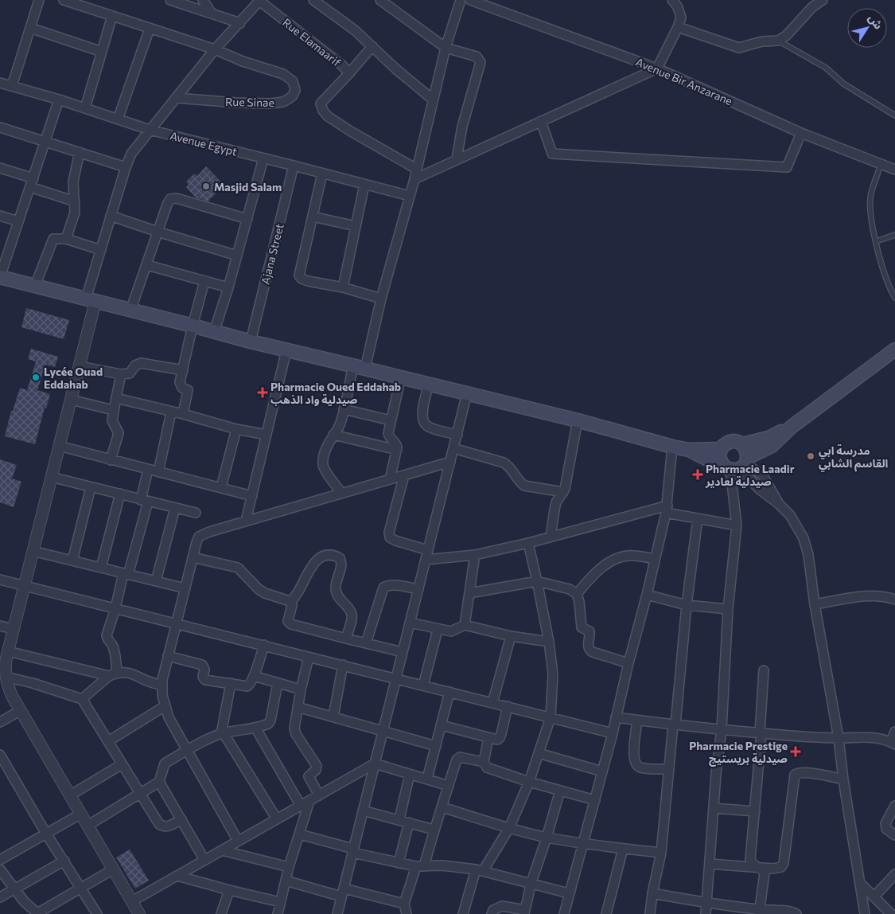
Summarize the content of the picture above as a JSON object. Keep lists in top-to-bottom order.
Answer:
{
  "streets": {
    "street": [
      "Rue Elamaarif",
      "Avenue Bir Anzarane",
      "Rue Sinae",
      "Avenue Egypt",
      "Ajana Street"
    ]
  },
  "crossings": [
    ["Avenue Egypt", "Ajana Street"]
  ],
  "places": {
    "other": ["Masjid Salam", "Lycée Ouad Eddahab", "مدرسة ابي القاسم الشابي"],
    "health": ["Pharmacie Oued Eddahab صيدلية واد الذهب", "Pharmacie Laadir صيدلية لعادير", "Pharmacie Prestige صيدلية بريستيج"]
  },
  "north": "top right"
}
